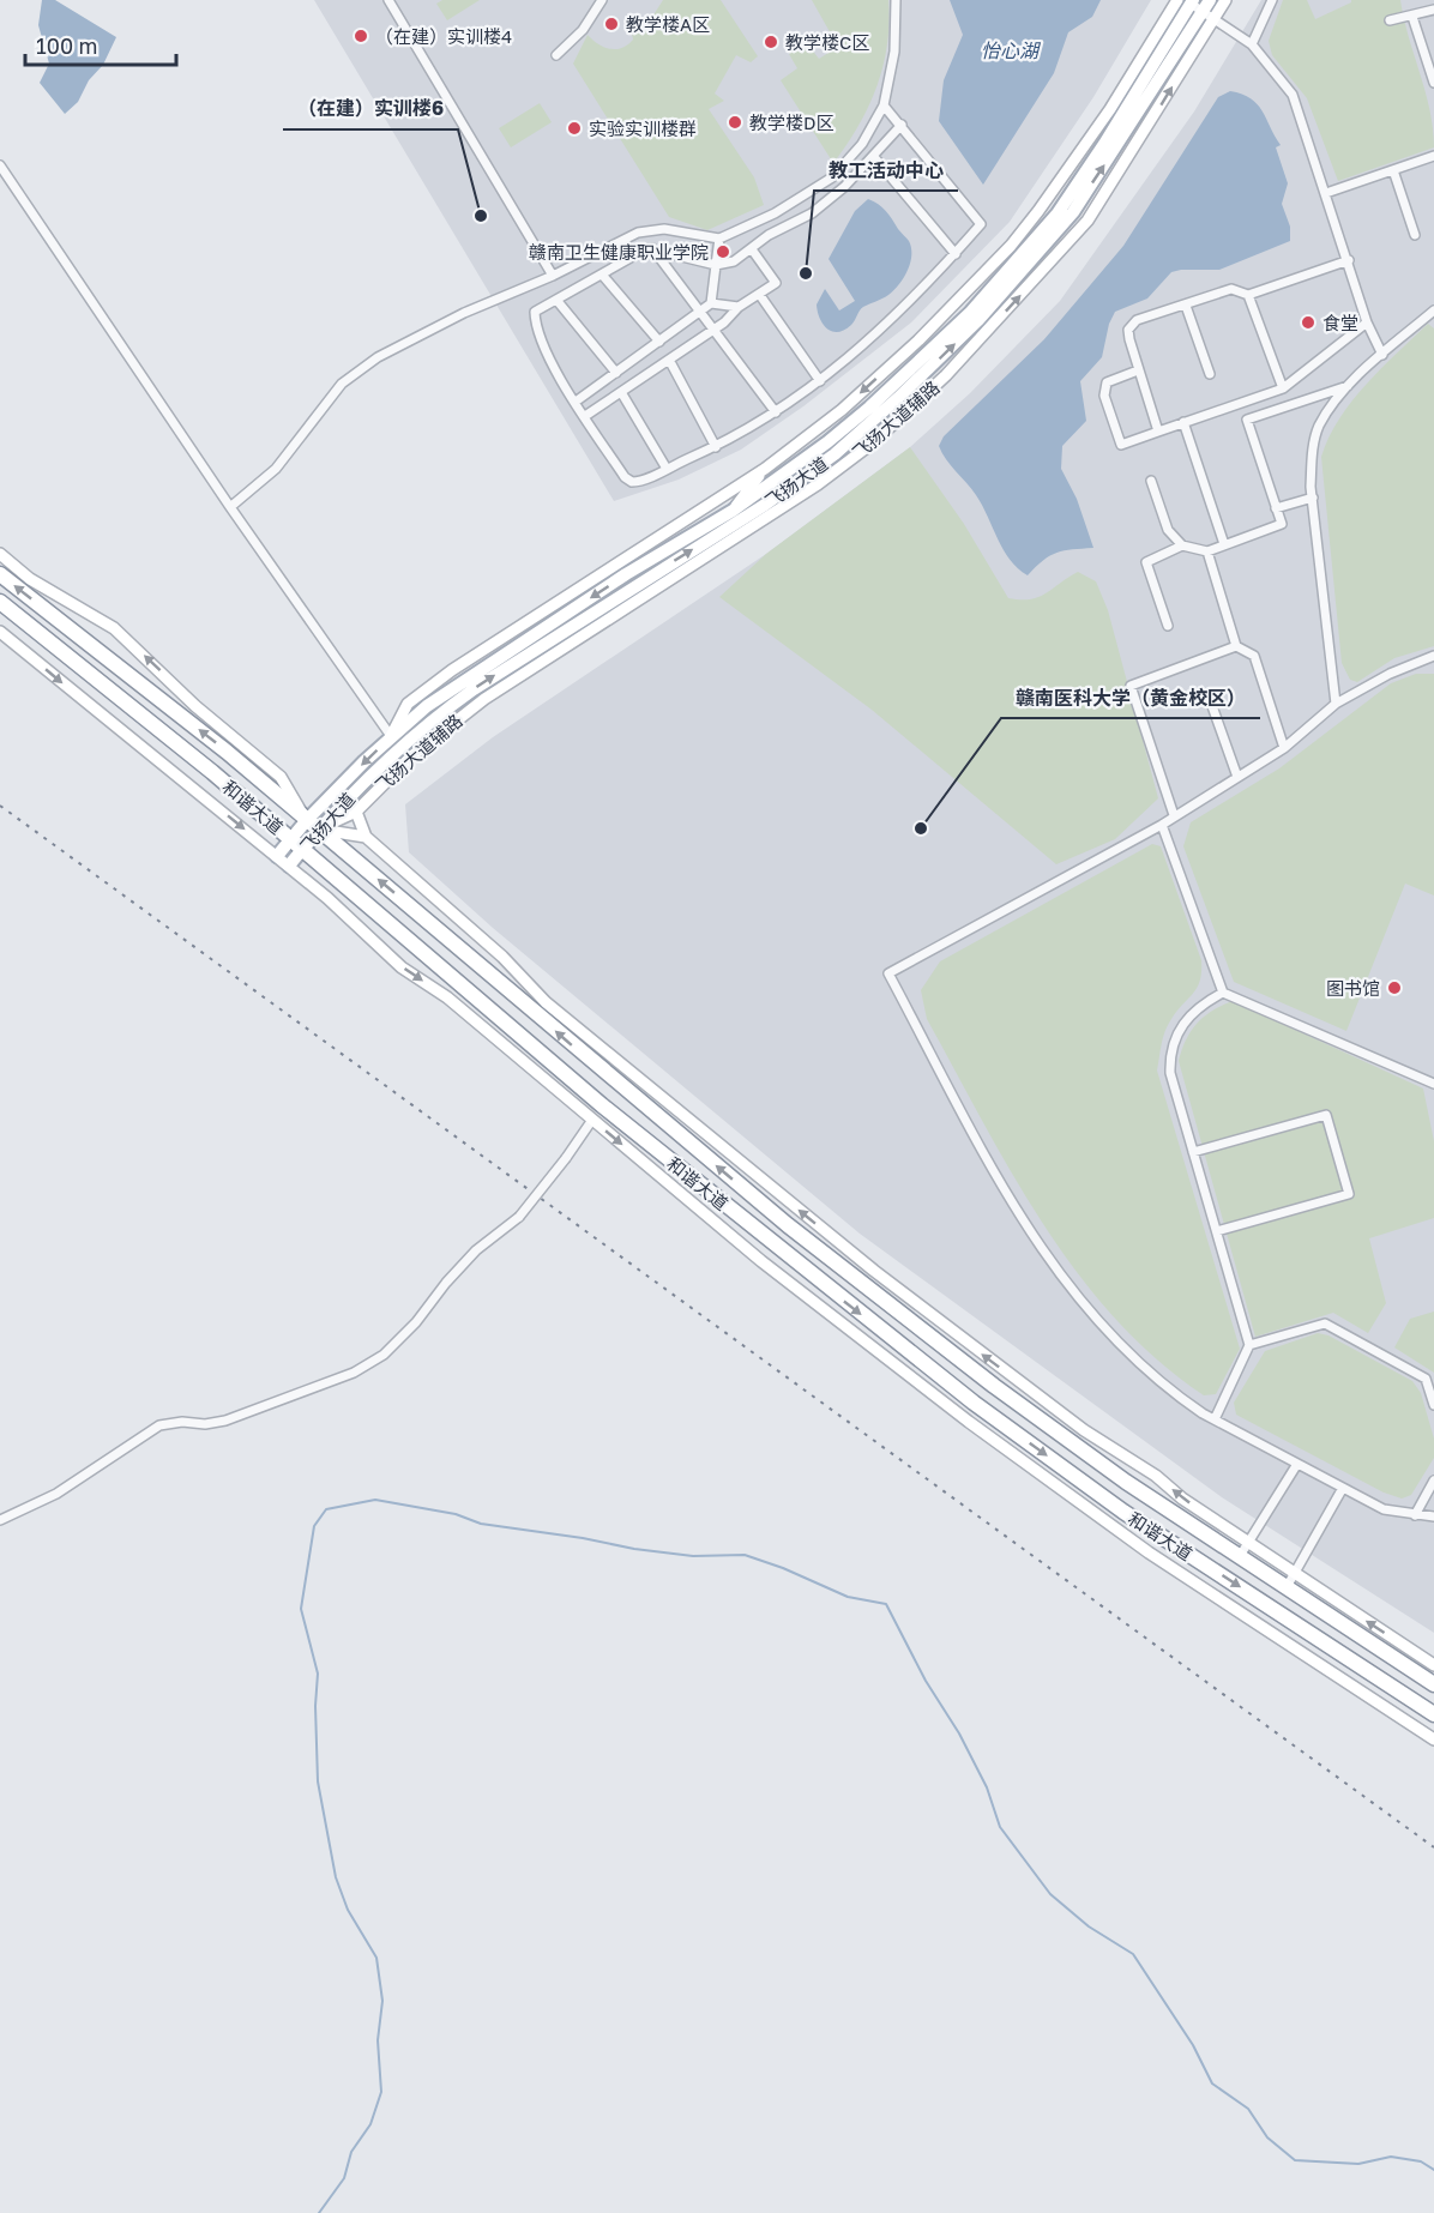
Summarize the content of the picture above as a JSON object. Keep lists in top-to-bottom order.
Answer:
{
  "streets": {
    "highway": ["和谐大道"],
    "main road": ["飞扬大道"],
    "street": ["飞扬大道辅路"]
  },
  "crossings": [
    ["飞扬大道辅路", "飞扬大道"],
    ["飞扬大道辅路", "和谐大道"],
    ["飞扬大道", "和谐大道"]
  ],
  "water": ["怡心湖"],
  "places": [
    "教学楼A区",
    "（在建）实训楼4",
    "教学楼C区",
    "教学楼D区",
    "实验实训楼群",
    "（在建）实训楼6",
    "赣南卫生健康职业学院",
    "教工活动中心",
    "食堂",
    "赣南医科大学（黄金校区）",
    "图书馆"
  ],
  "scale_bar": "100 m"
}
